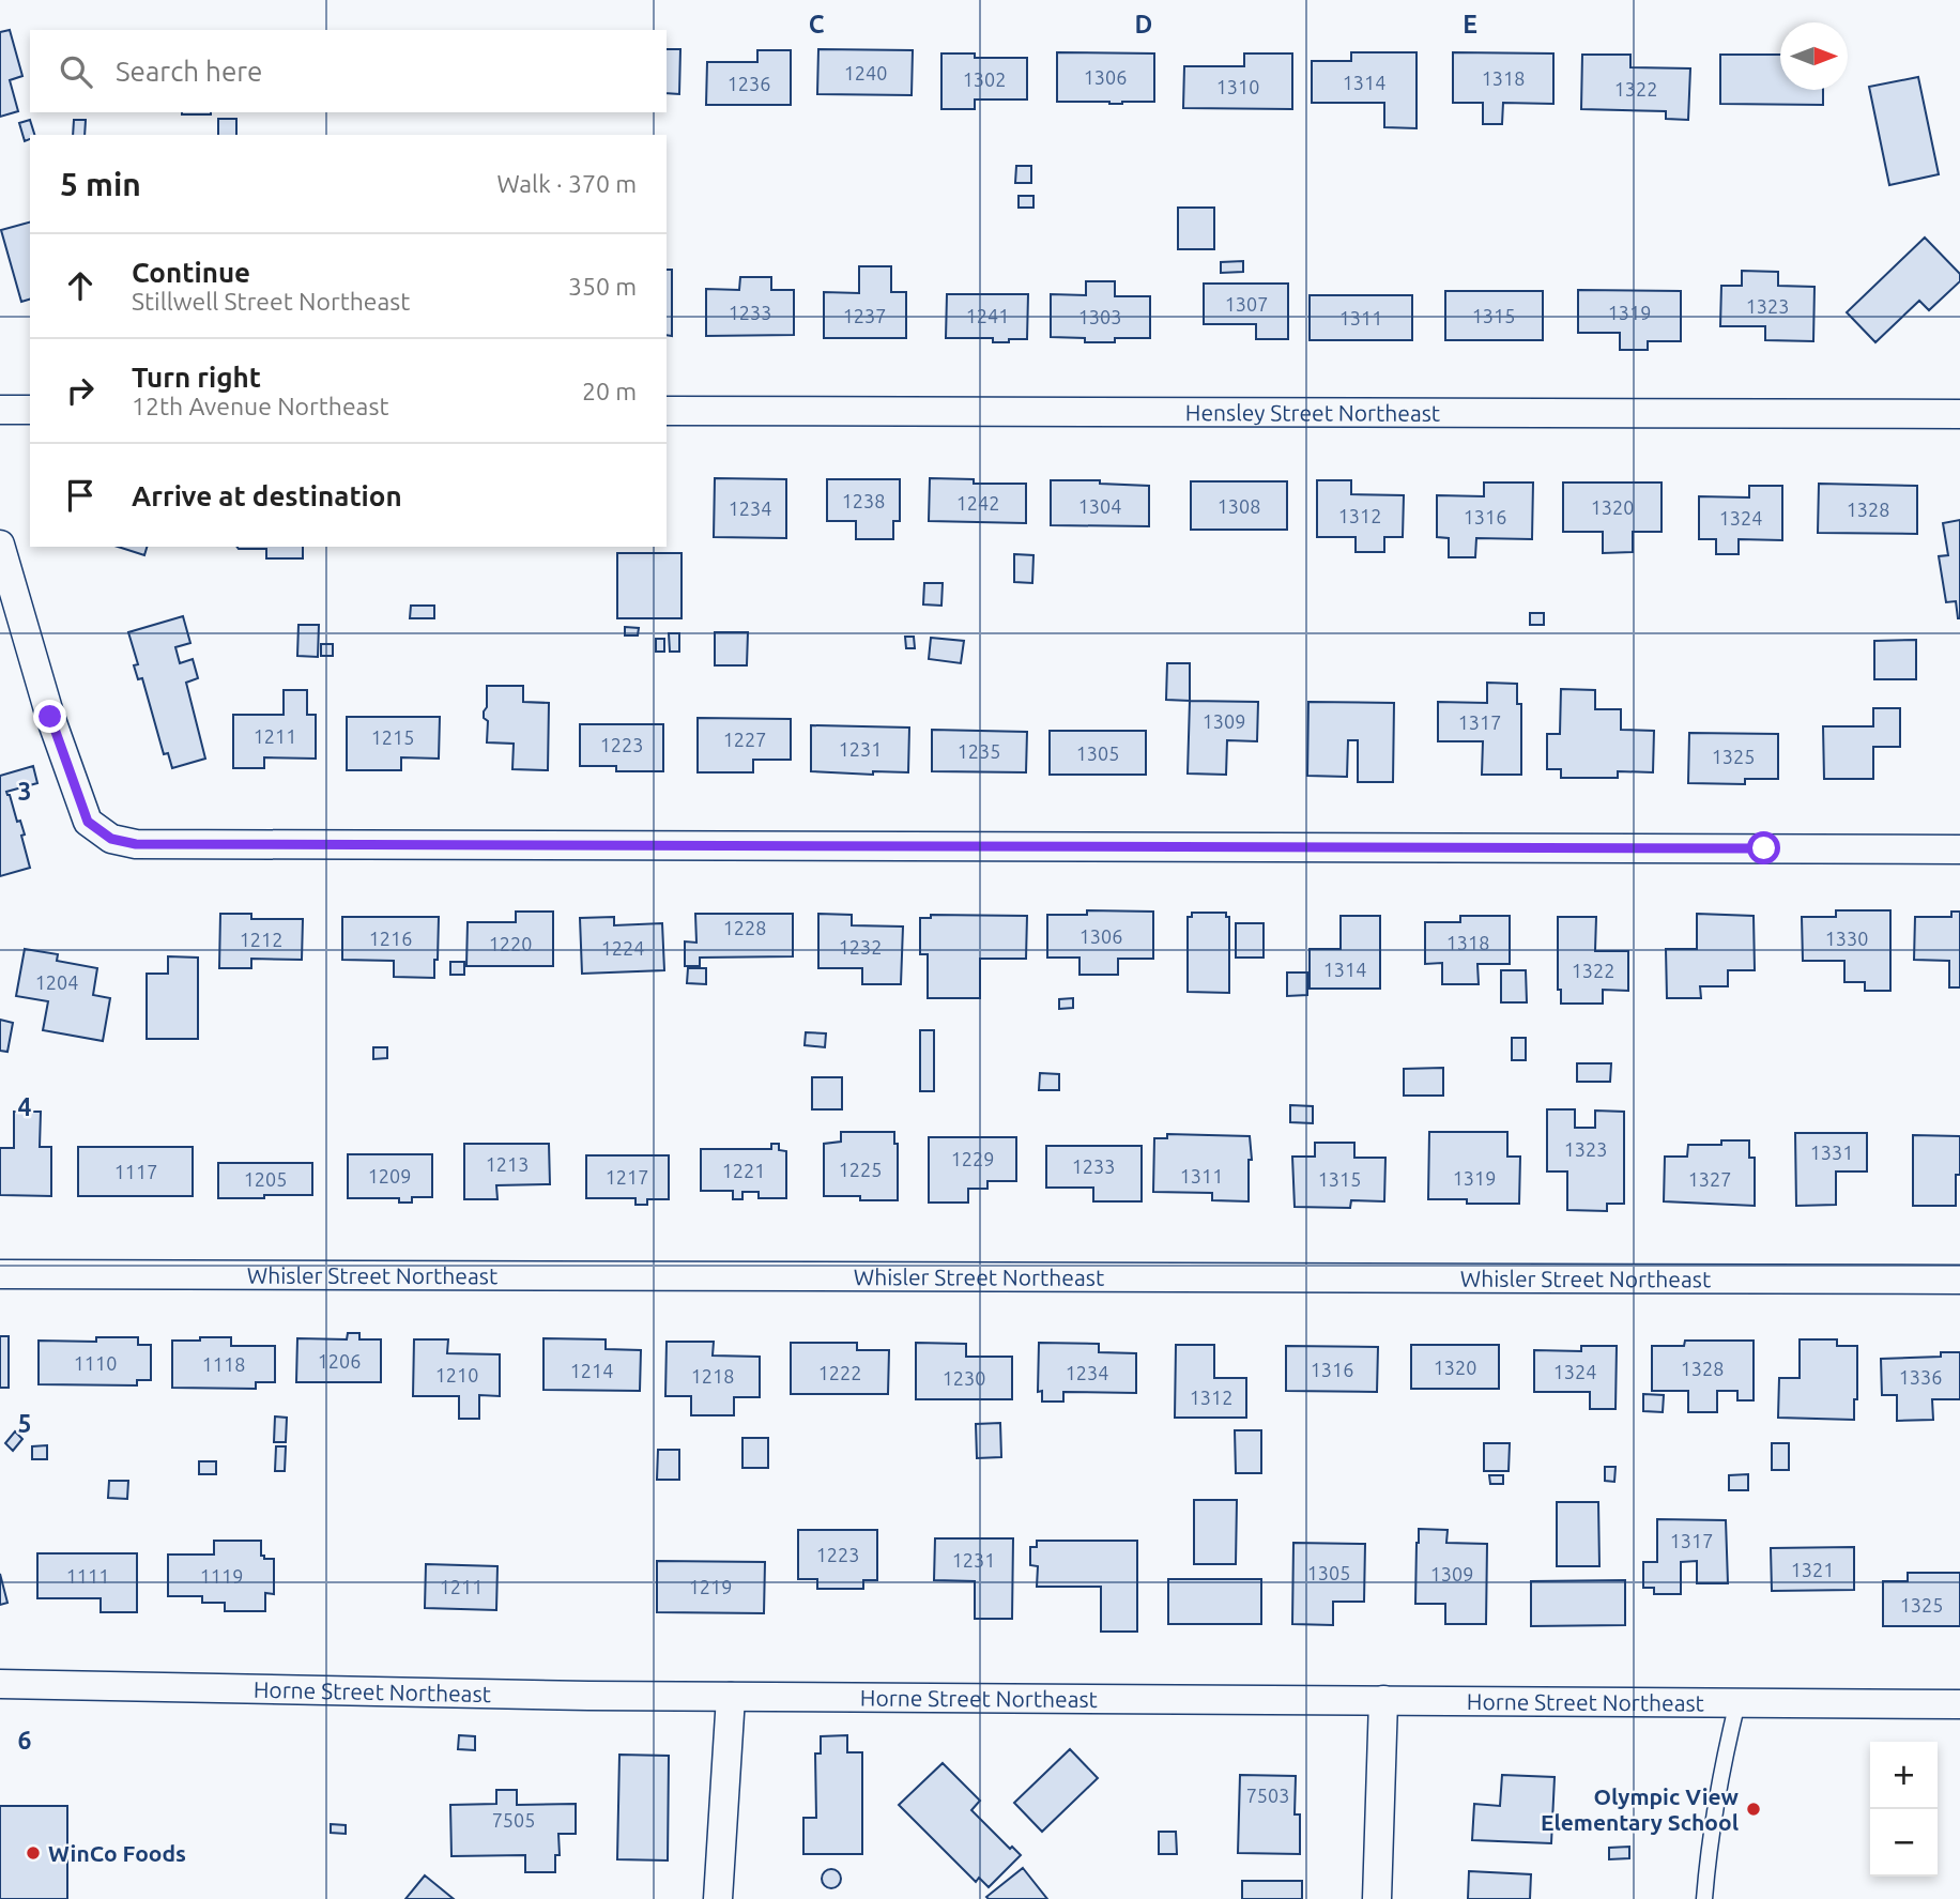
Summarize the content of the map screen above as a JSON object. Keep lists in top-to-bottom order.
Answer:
{
  "streets": {
    "street": ["Hensley Street Northeast", "Whisler Street Northeast", "Horne Street Northeast"]
  },
  "places": ["Olympic View Elementary School", "WinCo Foods"],
  "house_numbers": [
    "1240",
    "1306",
    "1318",
    "1302",
    "1314",
    "1236",
    "1310",
    "1322",
    "1307",
    "1323",
    "1233",
    "1319",
    "1237",
    "1241",
    "1315",
    "1303",
    "1311",
    "1238",
    "1242",
    "1304",
    "1308",
    "1320",
    "1234",
    "1328",
    "1312",
    "1316",
    "1324",
    "1309",
    "1317",
    "1211",
    "1215",
    "1227",
    "1223",
    "1231",
    "1235",
    "1305",
    "1325",
    "1228",
    "1306",
    "1216",
    "1330",
    "1212",
    "1318",
    "1220",
    "1232",
    "1224",
    "1314",
    "1322",
    "1204",
    "1323",
    "1331",
    "1229",
    "1213",
    "1233",
    "1225",
    "1221",
    "1117",
    "1209",
    "1311",
    "1217",
    "1319",
    "1205",
    "1315",
    "1327",
    "1206",
    "1110",
    "1118",
    "1320",
    "1328",
    "1316",
    "1214",
    "1324",
    "1222",
    "1234",
    "1210",
    "1218",
    "1336",
    "1230",
    "1312",
    "1317",
    "1223",
    "1231",
    "1321",
    "1305",
    "1309",
    "1111",
    "1119",
    "1211",
    "1219",
    "1325",
    "7503",
    "7505"
  ],
  "north": "right",
  "page": {
    "search": "Search here",
    "heading": ["5 min", "Walk · 370 m"],
    "list": [
      ["Continue", "Stillwell Street Northeast", "350 m"],
      ["Turn right", "12th Avenue Northeast", "20 m"],
      "Arrive at destination"
    ],
    "map_buttons": ["+", "−"]
  },
  "grid": {
    "columns": ["C", "D", "E"],
    "rows": [
      "3",
      "4",
      "5",
      "6"
    ]
  }
}
